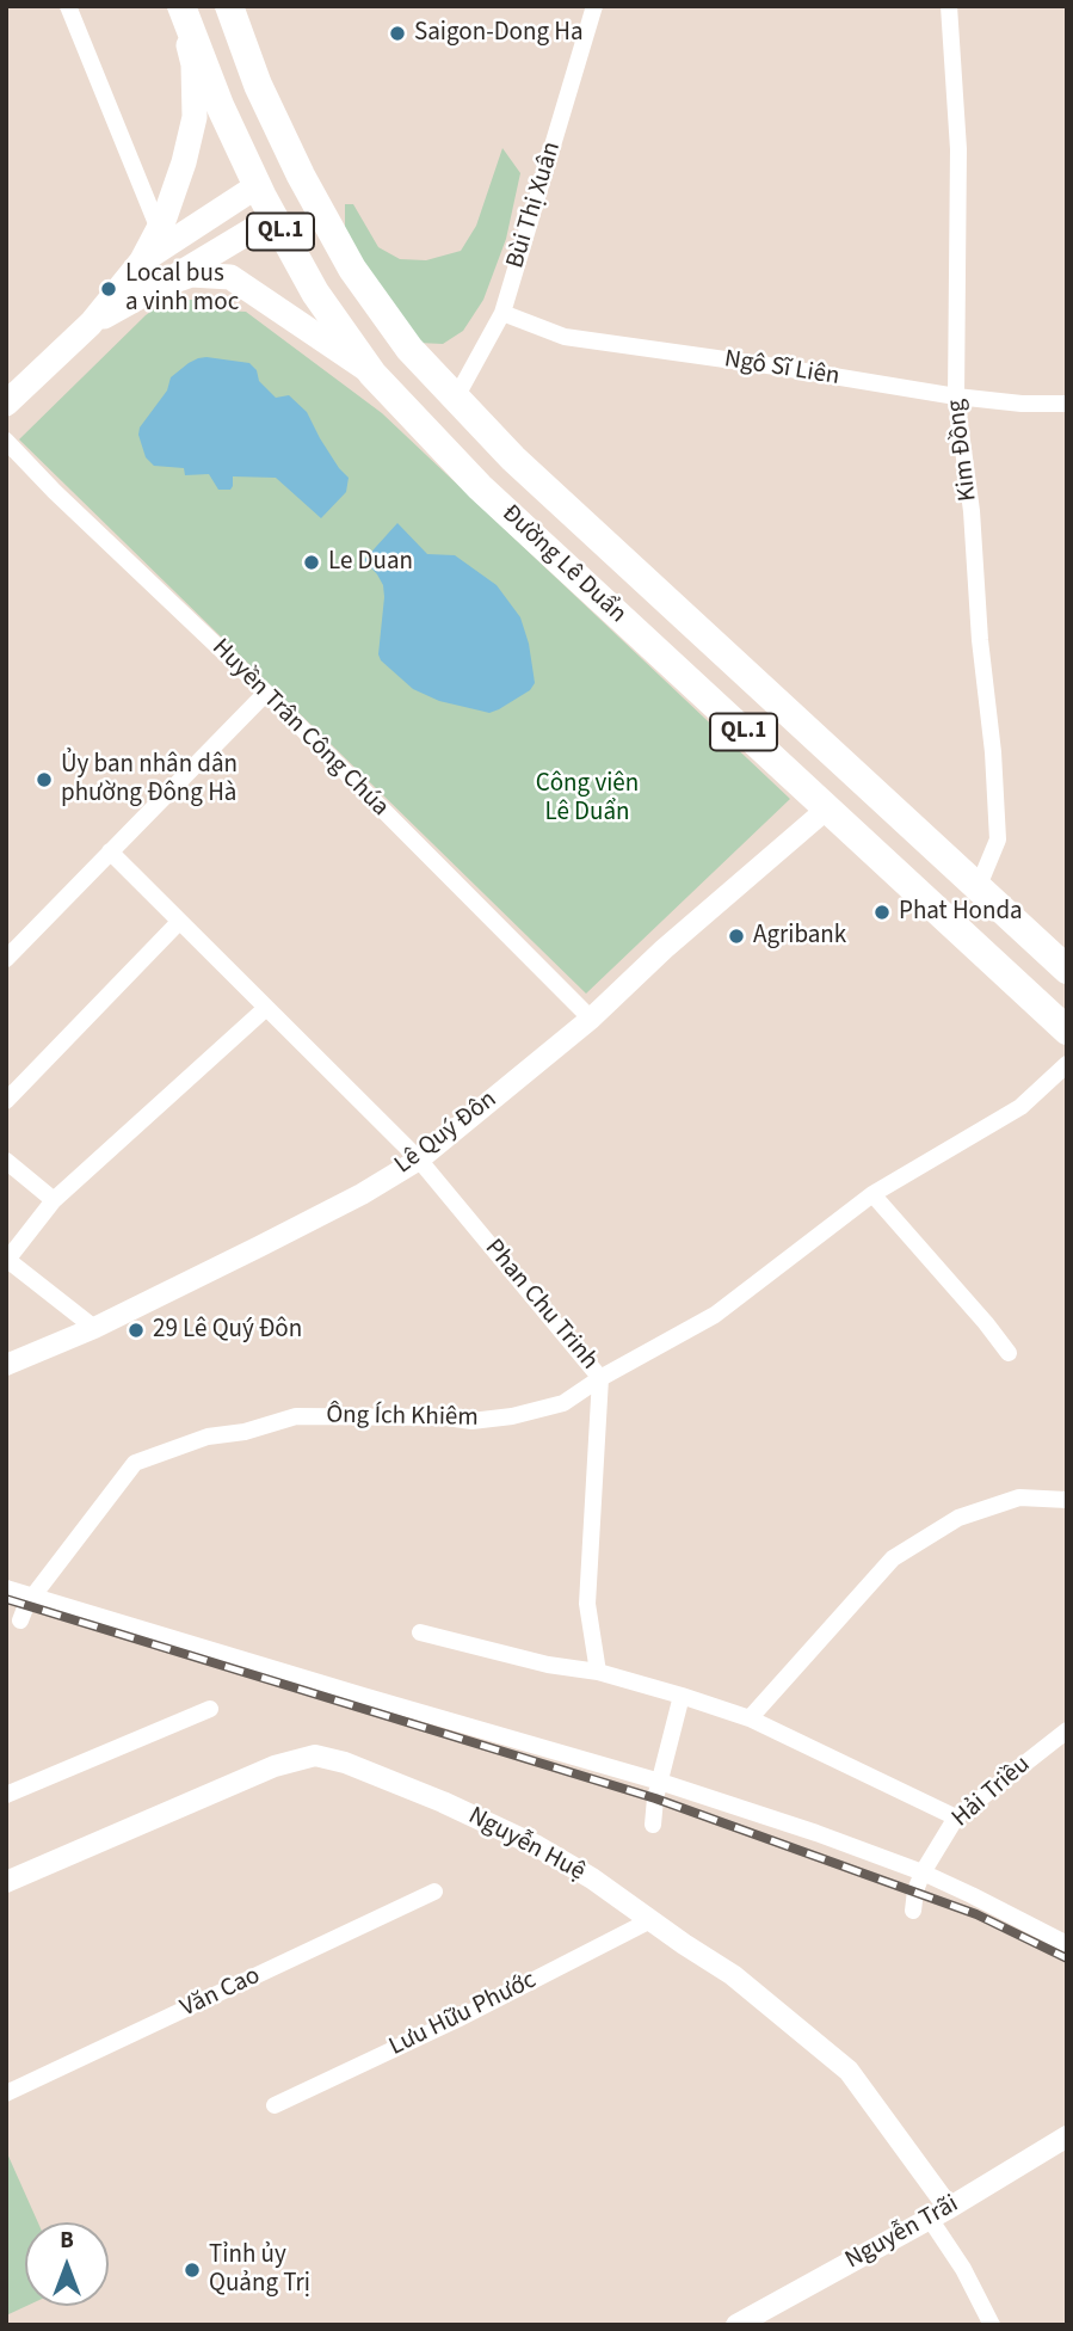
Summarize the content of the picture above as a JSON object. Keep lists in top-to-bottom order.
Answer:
{
  "streets": {
    "highway": ["QL.1", "Đường Lê Duẩn"],
    "street": [
      "Bùi Thị Xuân",
      "Ngô Sĩ Liên",
      "Kim Đồng",
      "Huyền Trân Công Chúa",
      "Lê Quý Đôn",
      "Phan Chu Trinh",
      "Ông Ích Khiêm",
      "Hải Triều",
      "Nguyễn Huệ",
      "Văn Cao",
      "Lưu Hữu Phước",
      "Nguyễn Trãi"
    ]
  },
  "crossings": [
    ["Bùi Thị Xuân", "Ngô Sĩ Liên"],
    ["Bùi Thị Xuân", "Đường Lê Duẩn"],
    ["Ngô Sĩ Liên", "Kim Đồng"],
    ["Kim Đồng", "Đường Lê Duẩn"],
    ["Đường Lê Duẩn", "Lê Quý Đôn"],
    ["Huyền Trân Công Chúa", "Lê Quý Đôn"],
    ["Lê Quý Đôn", "Phan Chu Trinh"],
    ["Phan Chu Trinh", "Ông Ích Khiêm"],
    ["Nguyễn Huệ", "Lưu Hữu Phước"],
    ["Nguyễn Huệ", "Nguyễn Trãi"]
  ],
  "parks": ["Công viên Lê Duẩn"],
  "places": [
    "Saigon-Dong Ha",
    "Local bus a vinh moc",
    "Le Duan",
    "Ủy ban nhân dân phường Đông Hà",
    "Phat Honda",
    "Agribank",
    "29 Lê Quý Đôn",
    "Tỉnh ủy Quảng Trị"
  ],
  "north": "top"
}
